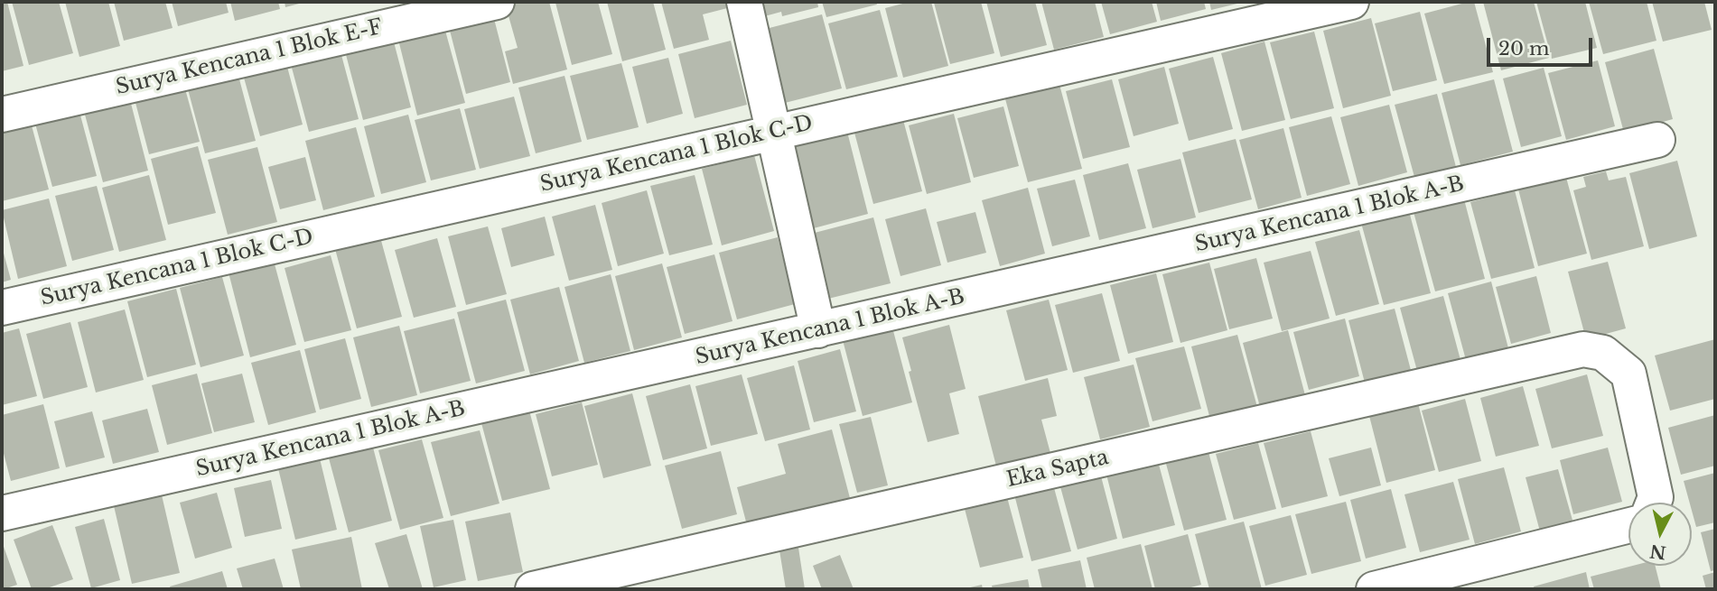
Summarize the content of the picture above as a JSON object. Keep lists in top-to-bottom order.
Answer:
{
  "streets": {
    "street": [
      "Surya Kencana 1 Blok E-F",
      "Surya Kencana 1 Blok C-D",
      "Surya Kencana 1 Blok A-B",
      "Eka Sapta"
    ]
  },
  "scale_bar": "20 m",
  "north": "bottom"
}
